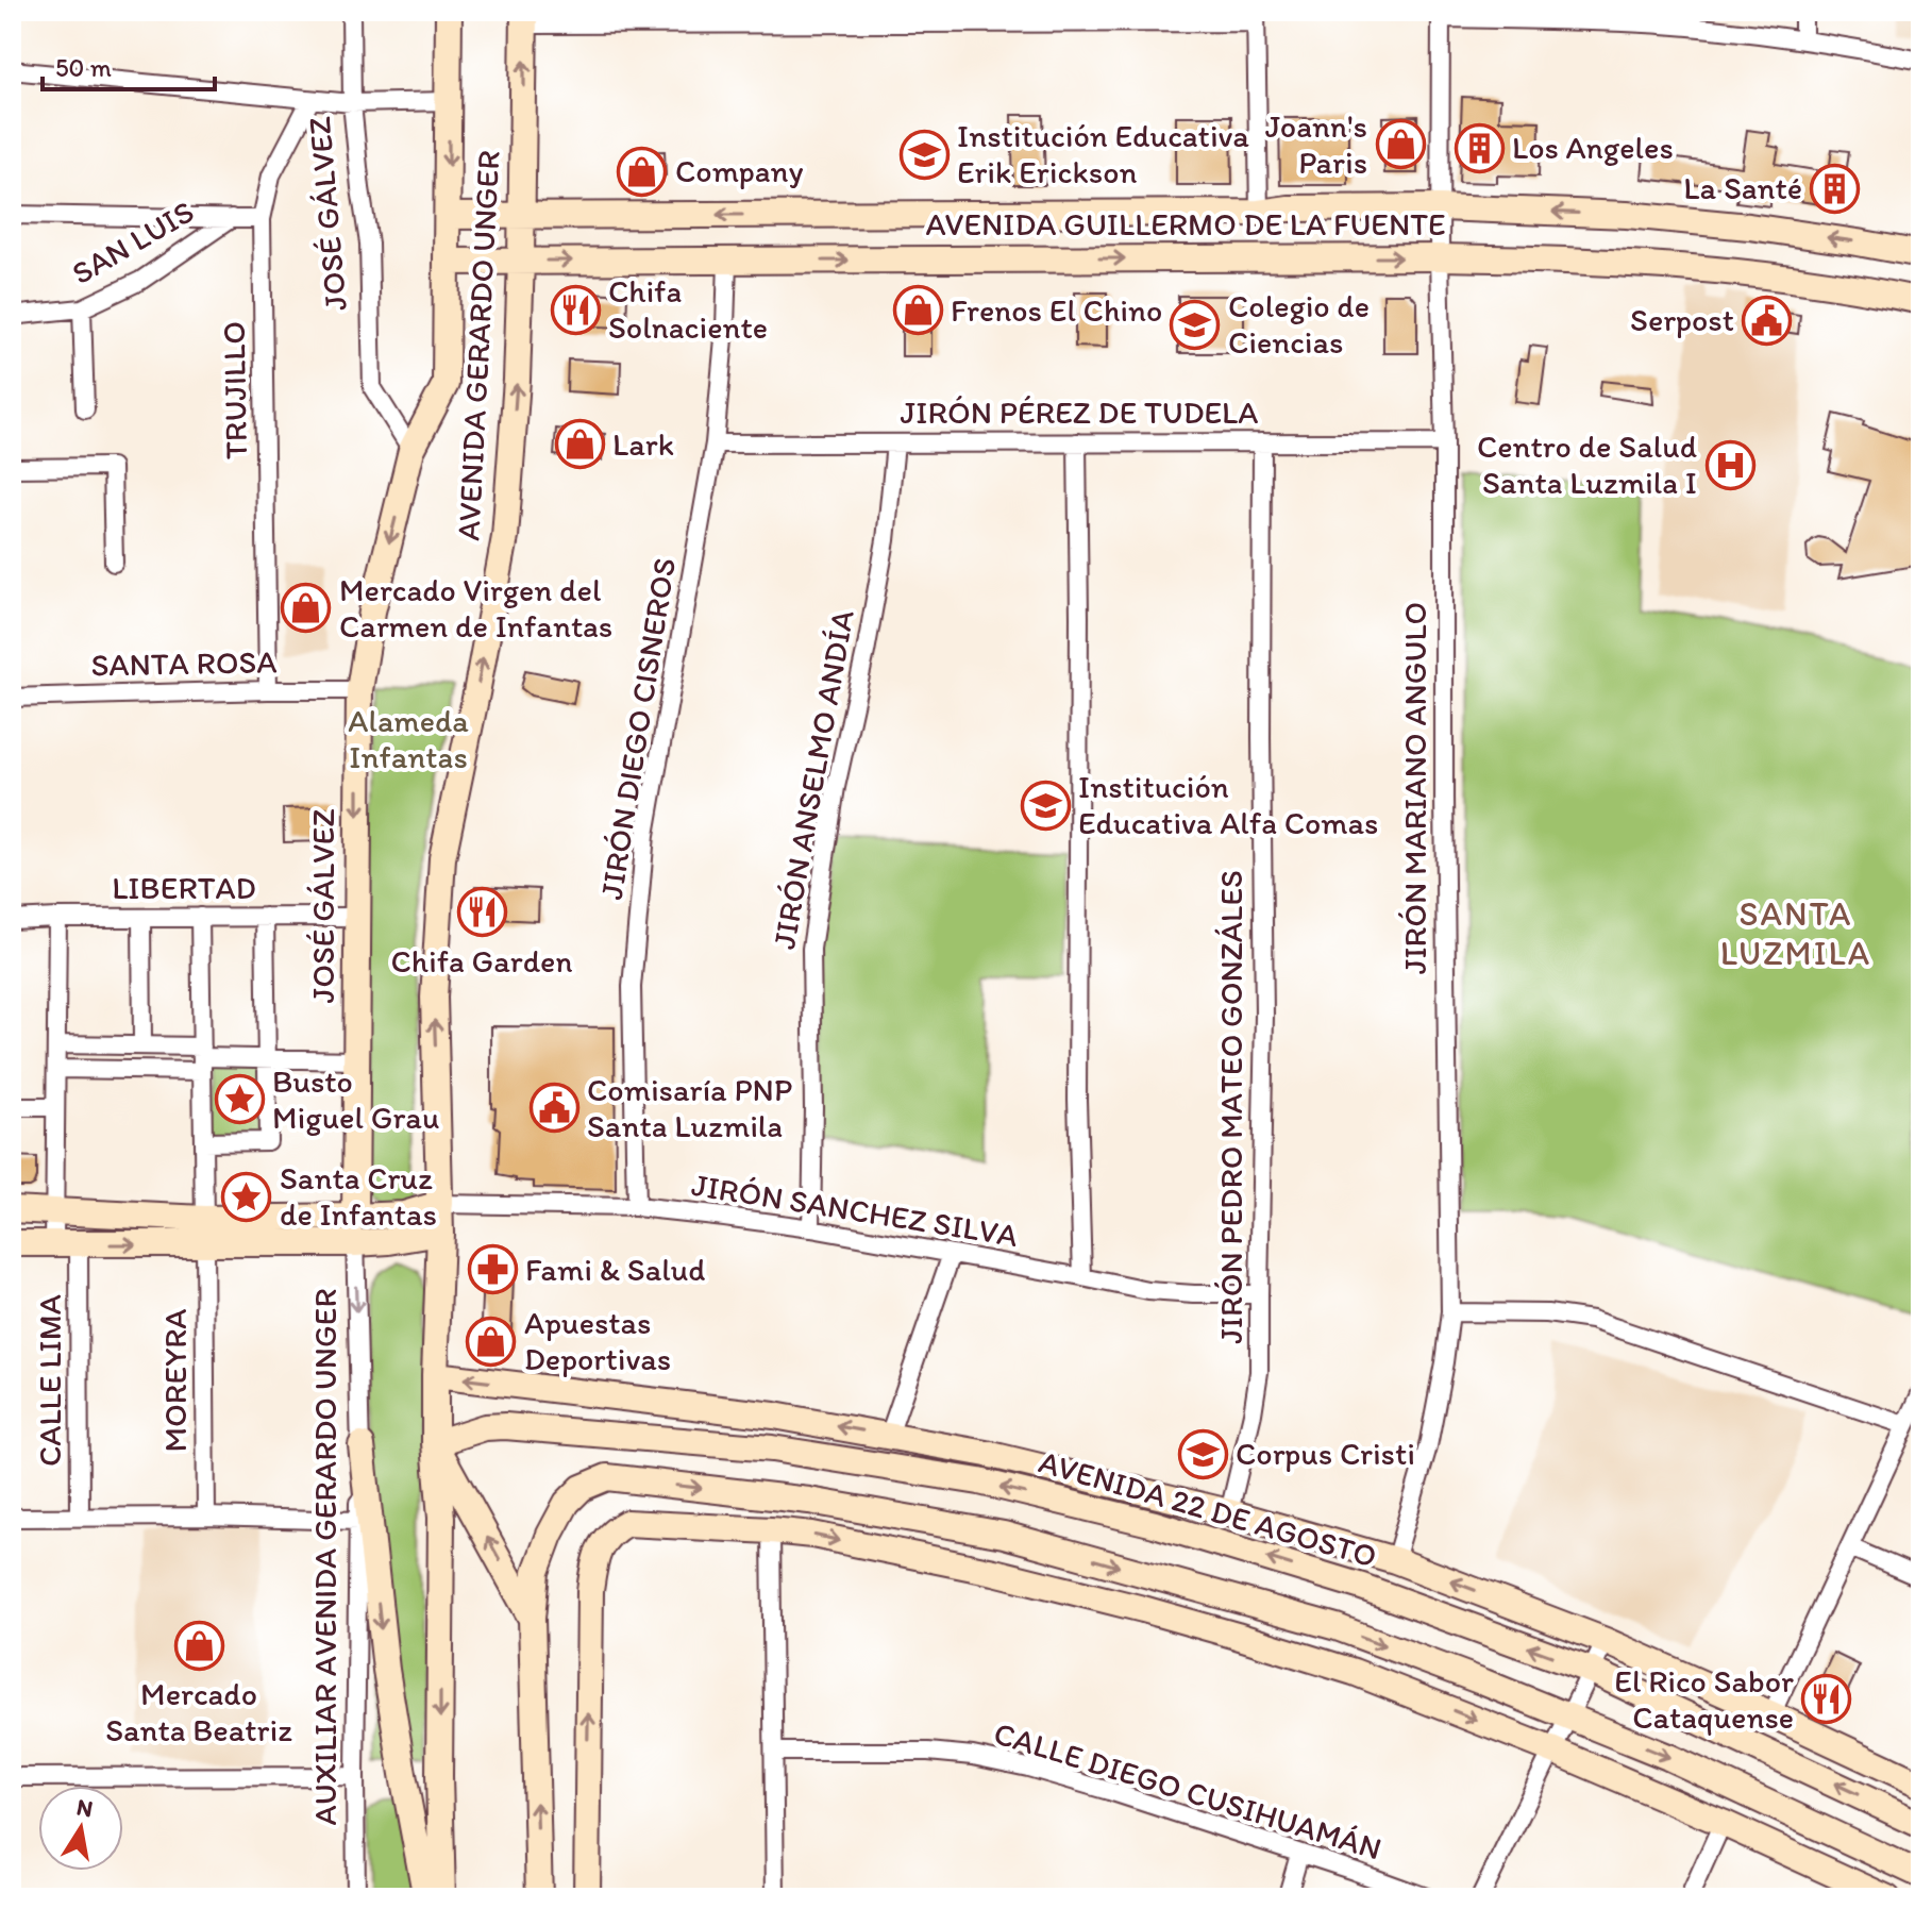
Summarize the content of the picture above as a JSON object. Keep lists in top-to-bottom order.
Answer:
{
  "streets": {
    "main road": [
      "JOSÉ GÁLVEZ",
      "AVENIDA GUILLERMO DE LA FUENTE",
      "AVENIDA GERARDO UNGER",
      "AVENIDA 22 DE AGOSTO"
    ],
    "street": [
      "SAN LUIS",
      "TRUJILLO",
      "JIRÓN PÉREZ DE TUDELA",
      "SANTA ROSA",
      "JIRÓN DIEGO CISNEROS",
      "JIRÓN ANSELMO ANDÍA",
      "JIRÓN MARIANO ANGULO",
      "LIBERTAD",
      "JIRÓN PEDRO MATEO GONZÁLES",
      "JIRÓN SANCHEZ SILVA",
      "CALLE LIMA",
      "MOREYRA",
      "AUXILIAR AVENIDA GERARDO UNGER",
      "CALLE DIEGO CUSIHUAMÁN"
    ]
  },
  "crossings": [
    ["JOSÉ GÁLVEZ", "AVENIDA GUILLERMO DE LA FUENTE"],
    ["JOSÉ GÁLVEZ", "SANTA ROSA"],
    ["JOSÉ GÁLVEZ", "LIBERTAD"],
    ["JOSÉ GÁLVEZ", "AUXILIAR AVENIDA GERARDO UNGER"],
    ["AVENIDA GUILLERMO DE LA FUENTE", "AVENIDA GERARDO UNGER"],
    ["AVENIDA GUILLERMO DE LA FUENTE", "JIRÓN DIEGO CISNEROS"],
    ["AVENIDA GUILLERMO DE LA FUENTE", "JIRÓN MARIANO ANGULO"],
    ["AVENIDA GERARDO UNGER", "JIRÓN SANCHEZ SILVA"],
    ["AVENIDA GERARDO UNGER", "AVENIDA 22 DE AGOSTO"],
    ["TRUJILLO", "SANTA ROSA"],
    ["JIRÓN PÉREZ DE TUDELA", "JIRÓN DIEGO CISNEROS"],
    ["JIRÓN PÉREZ DE TUDELA", "JIRÓN ANSELMO ANDÍA"],
    ["JIRÓN PÉREZ DE TUDELA", "JIRÓN MARIANO ANGULO"],
    ["JIRÓN PÉREZ DE TUDELA", "JIRÓN PEDRO MATEO GONZÁLES"],
    ["JIRÓN DIEGO CISNEROS", "JIRÓN SANCHEZ SILVA"],
    ["JIRÓN ANSELMO ANDÍA", "JIRÓN SANCHEZ SILVA"],
    ["JIRÓN MARIANO ANGULO", "AVENIDA 22 DE AGOSTO"],
    ["LIBERTAD", "CALLE LIMA"],
    ["LIBERTAD", "MOREYRA"],
    ["JIRÓN PEDRO MATEO GONZÁLES", "JIRÓN SANCHEZ SILVA"],
    ["JIRÓN PEDRO MATEO GONZÁLES", "AVENIDA 22 DE AGOSTO"]
  ],
  "districts": ["SANTA LUZMILA"],
  "parks": ["Alameda Infantas"],
  "places": {
    "shop": [
      "Joann's Paris",
      "Company",
      "Frenos El Chino",
      "Lark",
      "Mercado Virgen del Carmen de Infantas",
      "Apuestas Deportivas",
      "Mercado Santa Beatriz"
    ],
    "building": ["Los Angeles", "La Santé"],
    "school or university": [
      "Institución Educativa Erik Erickson",
      "Colegio de Ciencias",
      "Institución Educativa Alfa Comas",
      "Corpus Cristi"
    ],
    "restaurant": ["Chifa Solnaciente", "Chifa Garden", "El Rico Sabor Cataquense"],
    "public building": ["Serpost", "Comisaría PNP Santa Luzmila"],
    "hospital": ["Centro de Salud Santa Luzmila I"],
    "place": ["Busto Miguel Grau", "Santa Cruz de Infantas"],
    "pharmacy": ["Fami & Salud"]
  },
  "scale_bar": "50 m",
  "north": "top"
}
